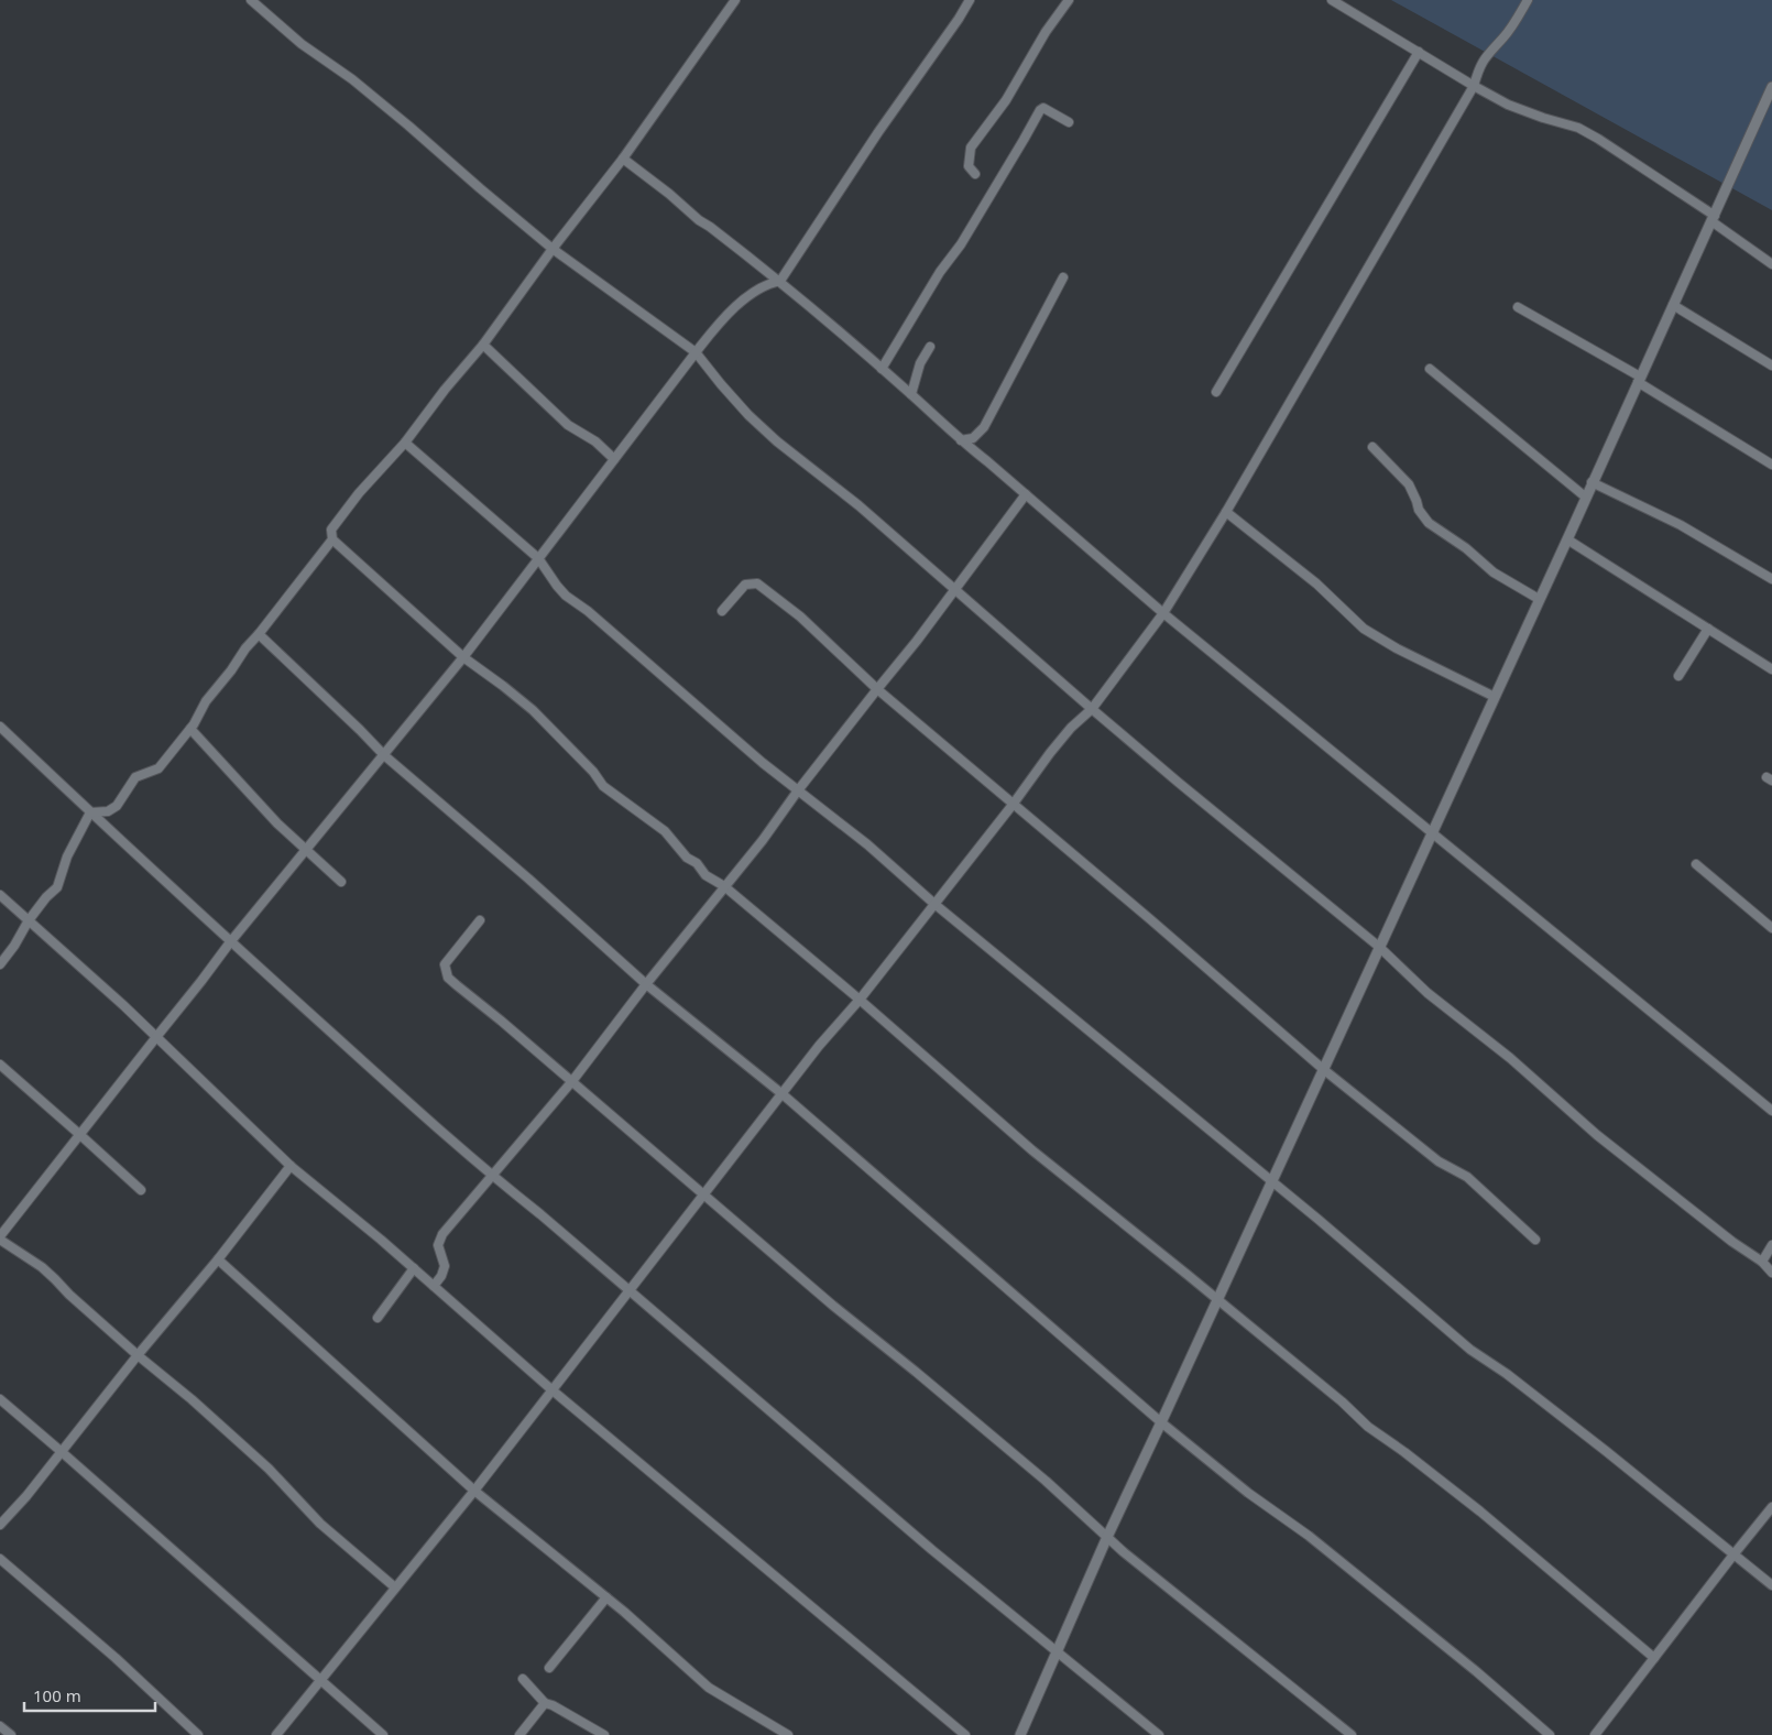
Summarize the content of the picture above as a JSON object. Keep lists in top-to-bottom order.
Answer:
{
  "scale_bar": "100 m"
}
